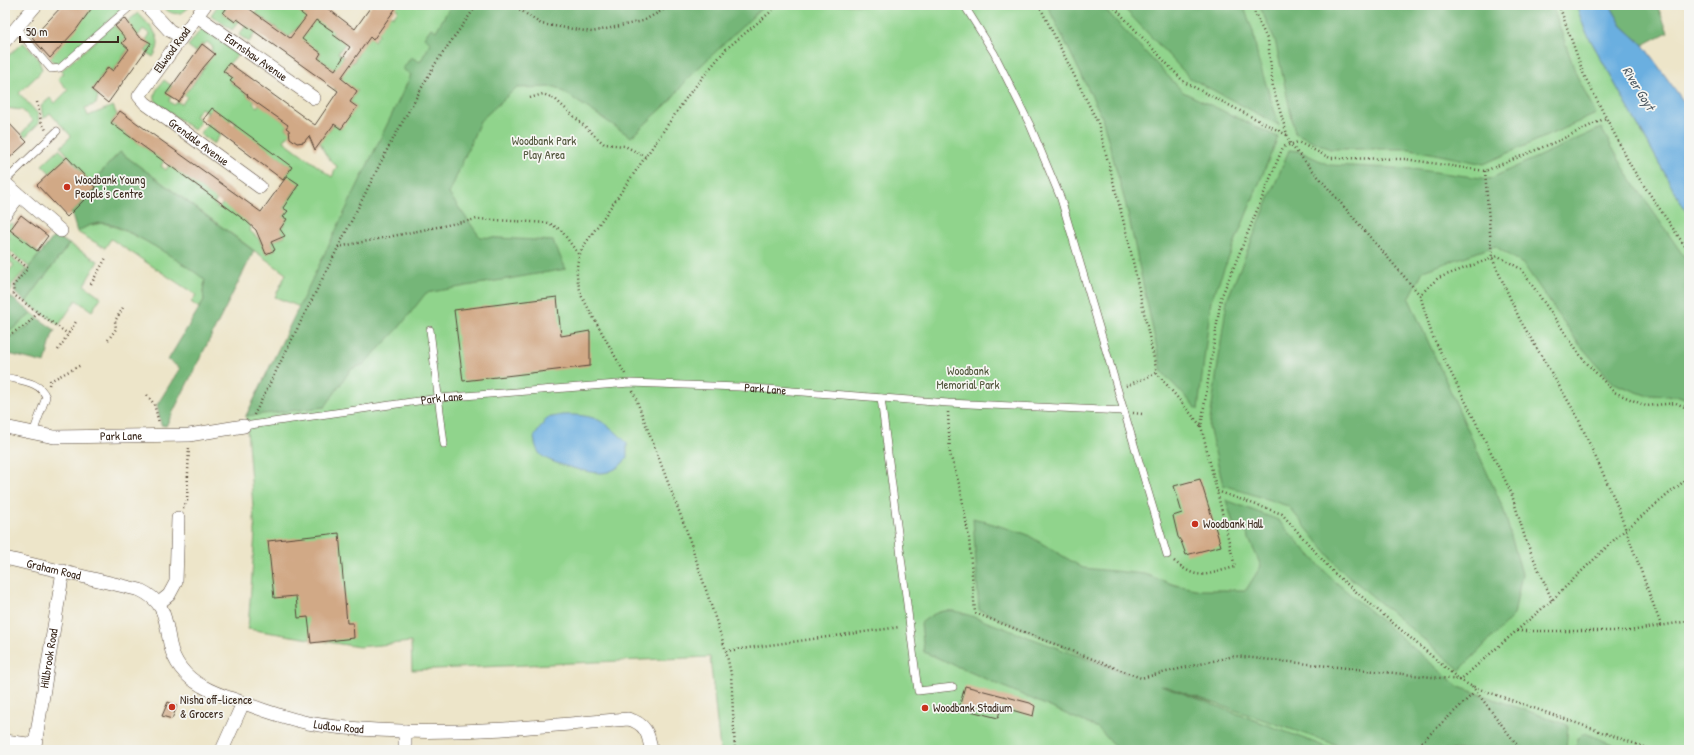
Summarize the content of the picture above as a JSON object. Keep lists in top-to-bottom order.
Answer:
{
  "streets": {
    "street": [
      "Ellwood Road",
      "Earnshaw Avenue",
      "Grendale Avenue",
      "Park Lane",
      "Graham Road",
      "Hillbrook Road",
      "Ludlow Road"
    ]
  },
  "crossings": [
    ["Ellwood Road", "Earnshaw Avenue"],
    ["Ellwood Road", "Grendale Avenue"],
    ["Graham Road", "Hillbrook Road"],
    ["Graham Road", "Ludlow Road"]
  ],
  "water": ["River Goyt"],
  "parks": ["Woodbank Park Play Area", "Woodbank Memorial Park"],
  "places": [
    "Woodbank Young People's Centre",
    "Woodbank Hall",
    "Nisha off-licence & Grocers",
    "Woodbank Stadium"
  ],
  "scale_bar": "50 m"
}
